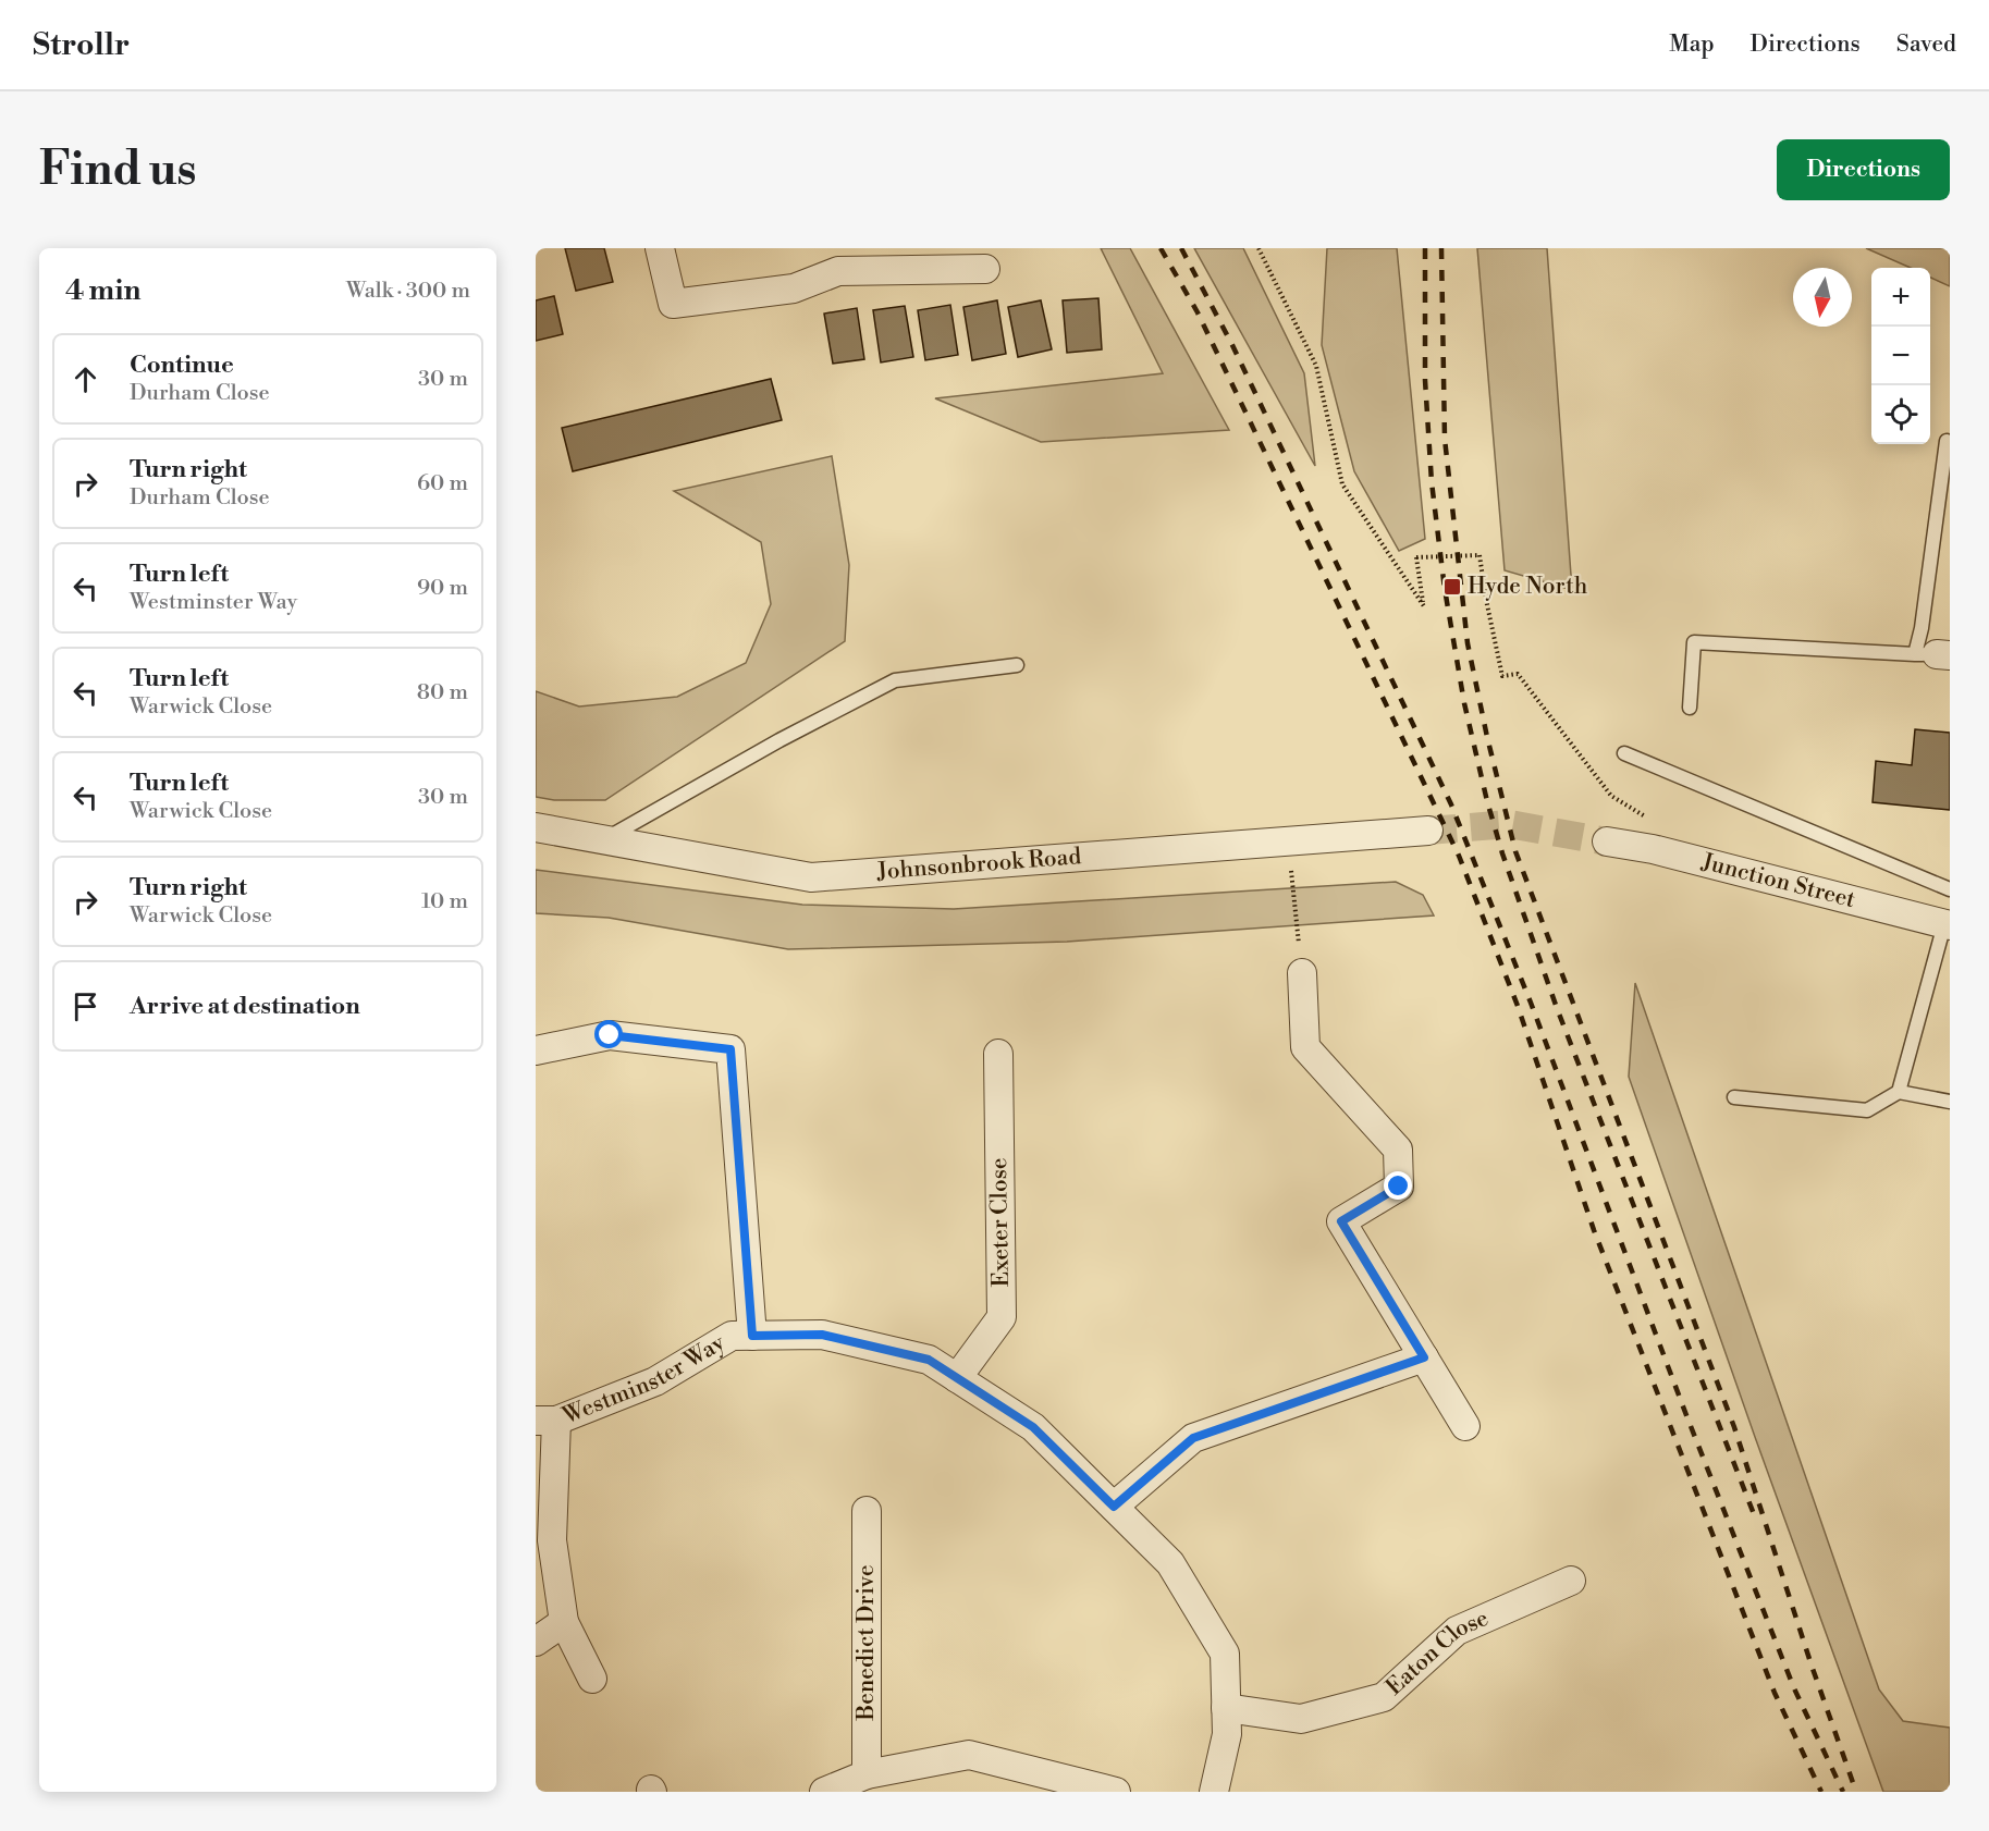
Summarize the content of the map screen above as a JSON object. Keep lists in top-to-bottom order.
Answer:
{
  "streets": {
    "street": [
      "Johnsonbrook Road",
      "Junction Street",
      "Exeter Close",
      "Westminster Way",
      "Benedict Drive",
      "Eaton Close"
    ]
  },
  "crossings": [
    ["Exeter Close", "Westminster Way"],
    ["Westminster Way", "Eaton Close"]
  ],
  "places": {
    "transit": ["Hyde North"]
  },
  "north": "bottom",
  "page": {
    "header": "Strollr",
    "nav": ["Map", "Directions", "Saved"],
    "buttons": "Directions",
    "title": "Find us",
    "heading": ["4 min", "Walk · 300 m"],
    "map_buttons": ["+", "−"],
    "list": [
      ["Continue", "Durham Close", "30 m"],
      ["Turn right", "Durham Close", "60 m"],
      ["Turn left", "Westminster Way", "90 m"],
      ["Turn left", "Warwick Close", "80 m"],
      ["Turn left", "Warwick Close", "30 m"],
      ["Turn right", "Warwick Close", "10 m"],
      "Arrive at destination"
    ]
  }
}
